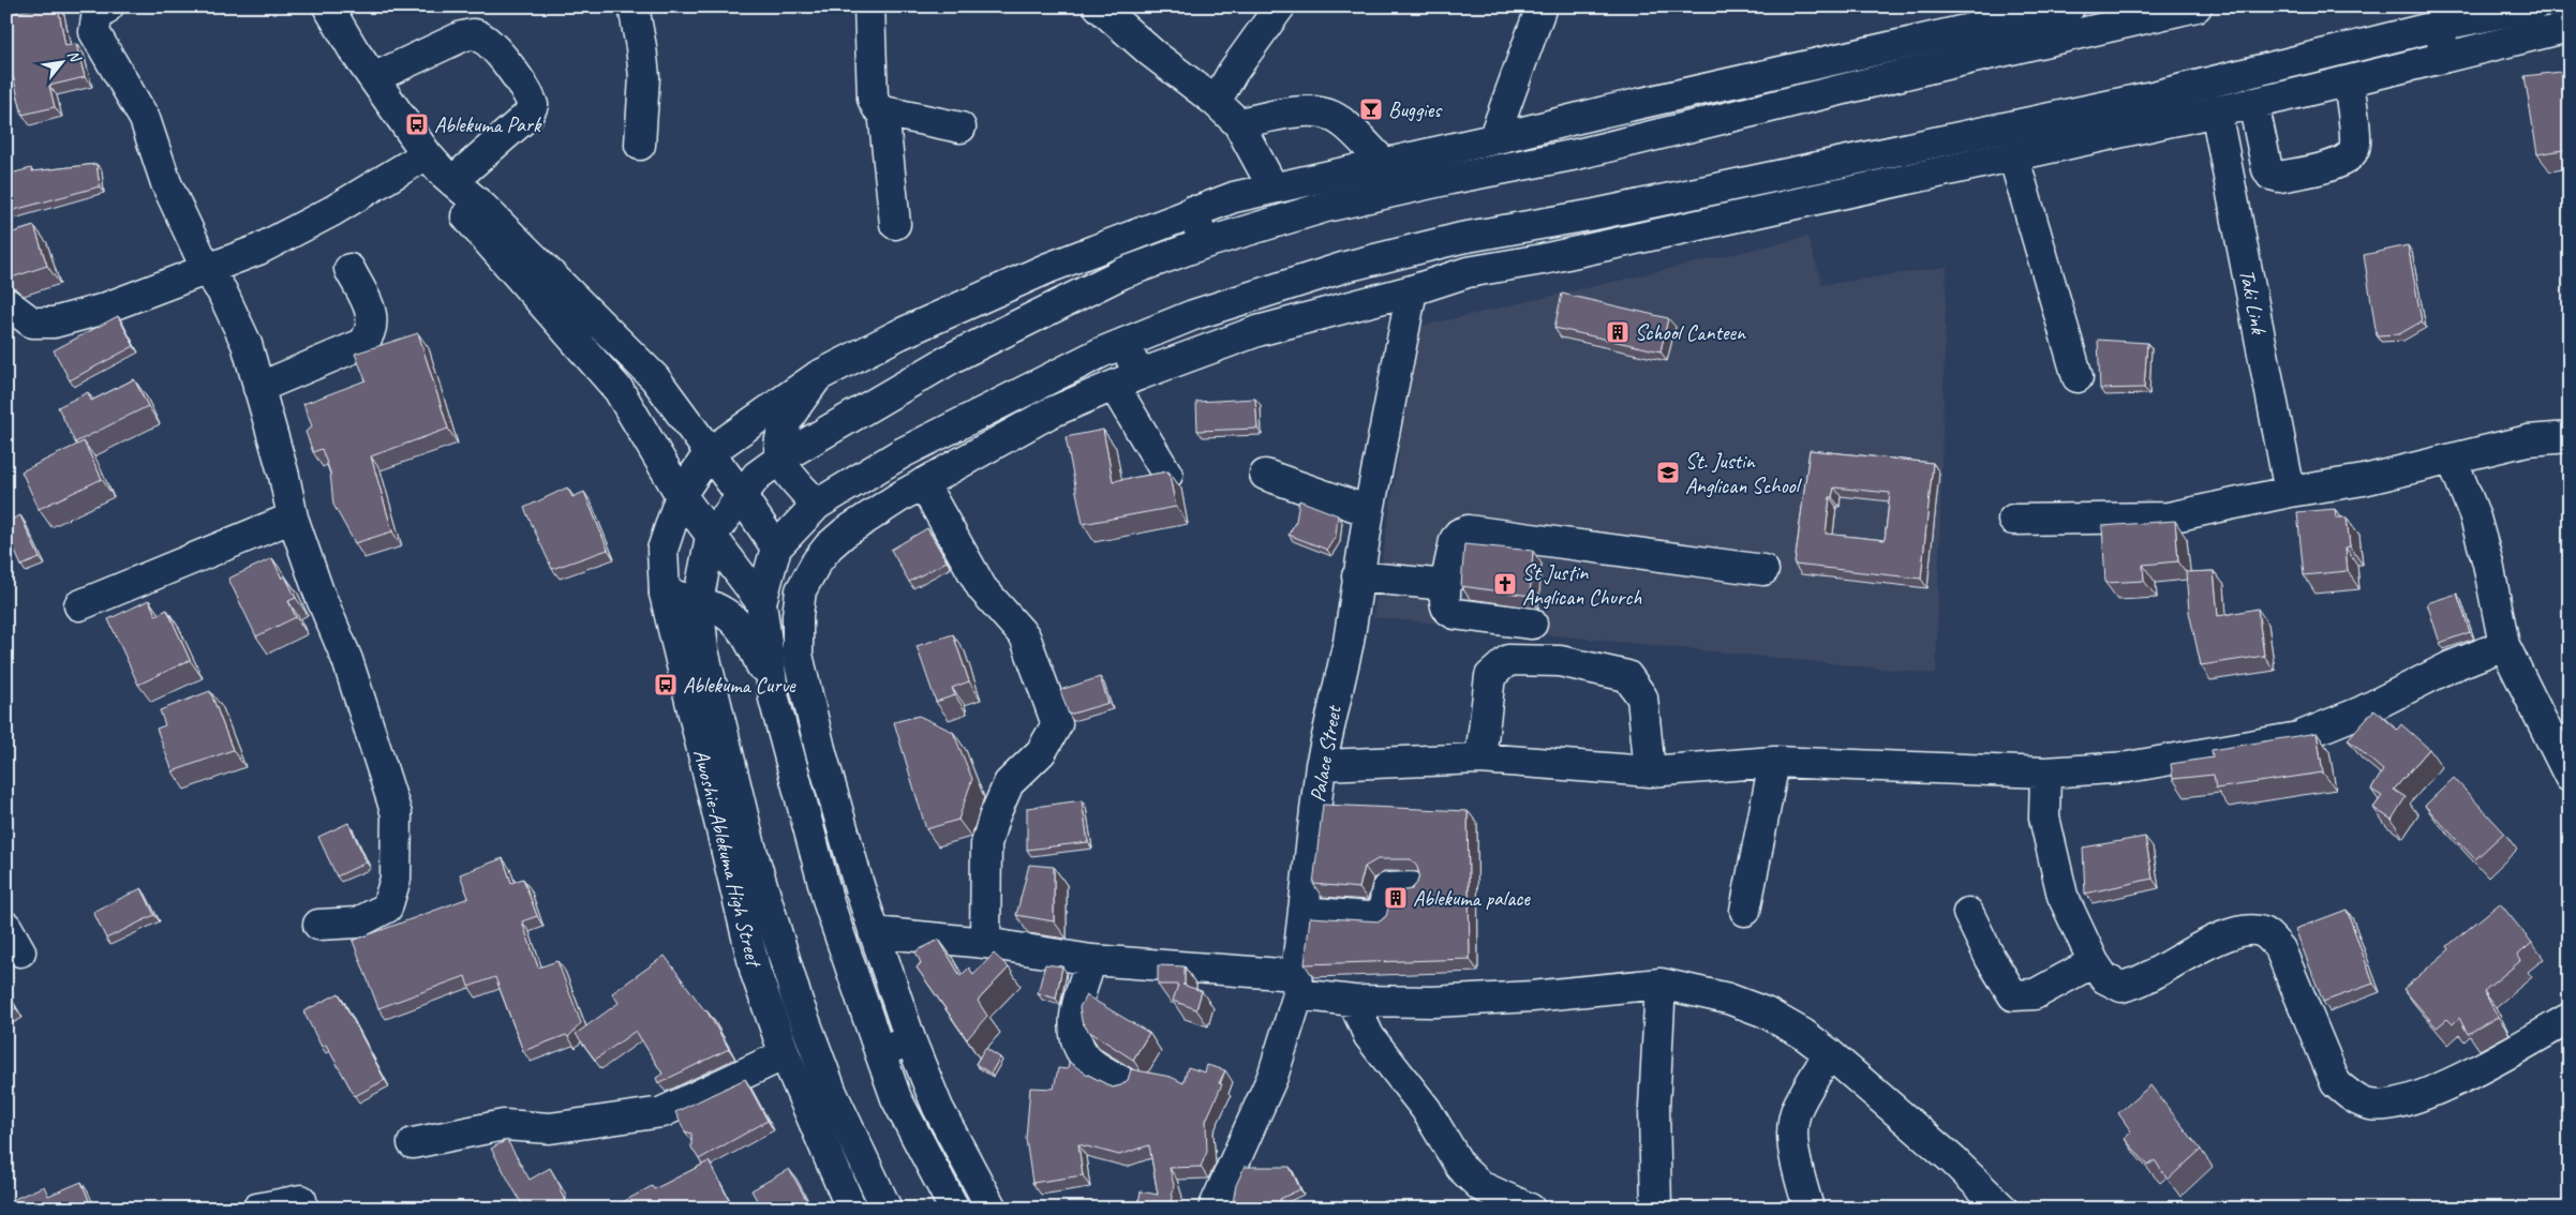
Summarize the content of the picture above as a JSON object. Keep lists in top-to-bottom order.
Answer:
{
  "streets": {
    "street": ["Taki Link", "Palace Street", "Awoshie-Ablekuma High Street"]
  },
  "places": {
    "bar": ["Buggies"],
    "bus stop": ["Ablekuma Park", "Ablekuma Curve"],
    "building": ["School Canteen", "Ablekuma palace"],
    "school or university": ["St. Justin Anglican School"],
    "church": ["St Justin Anglican Church"]
  },
  "north": "top right"
}
